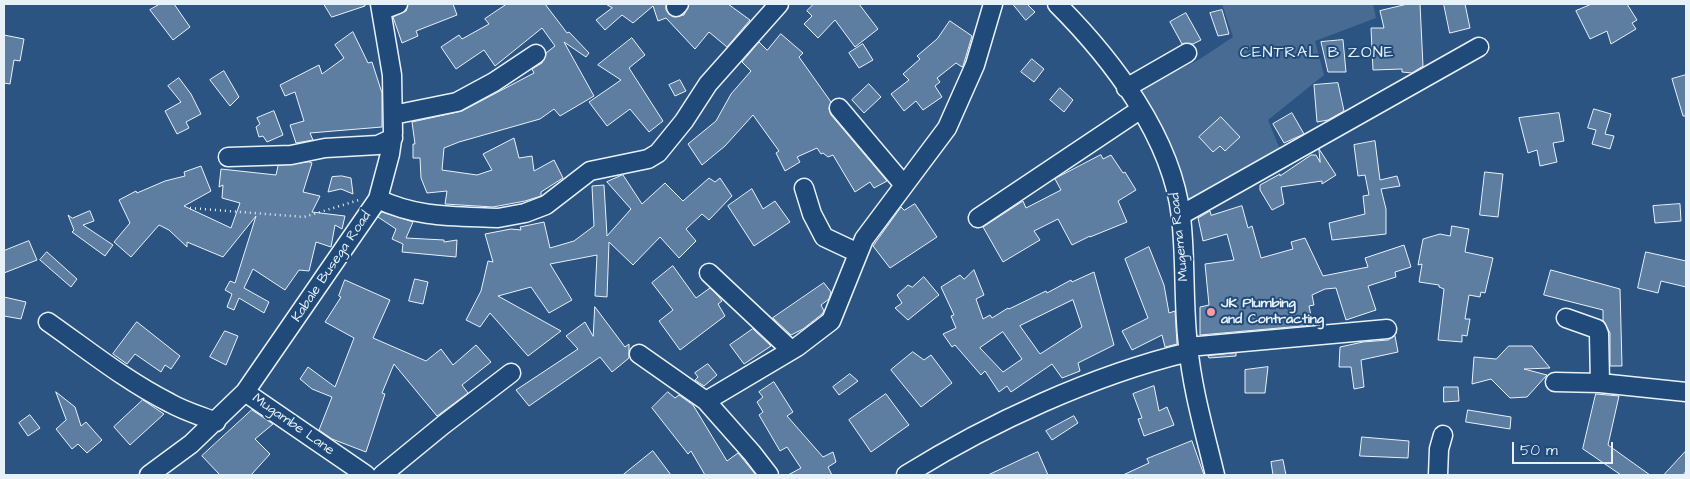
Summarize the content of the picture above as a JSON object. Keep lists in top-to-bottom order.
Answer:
{
  "streets": {
    "street": ["Mugema Road", "Kabale Busega Road", "Mugambe Lane"]
  },
  "crossings": [
    ["Kabale Busega Road", "Mugambe Lane"]
  ],
  "districts": ["CENTRAL B ZONE"],
  "places": ["JK Plumbing and Contracting"],
  "scale_bar": "50 m"
}
